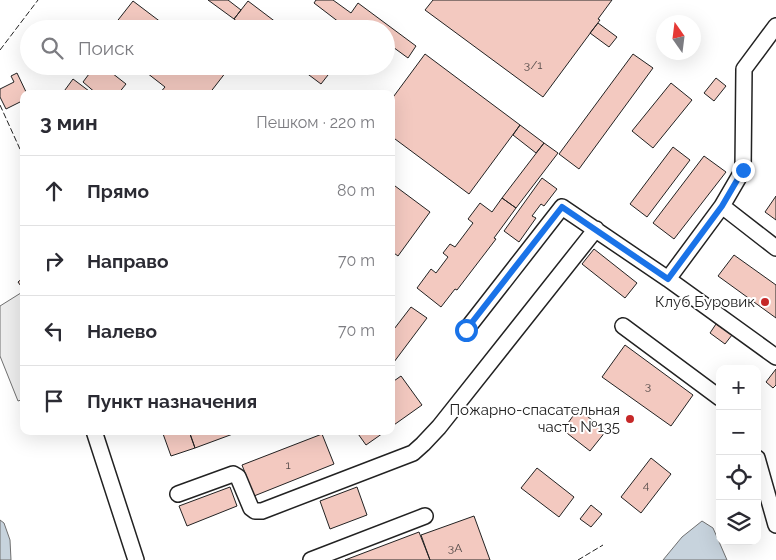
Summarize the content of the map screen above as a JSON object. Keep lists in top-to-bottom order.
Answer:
{
  "places": ["Клуб Буровик", "Пожарно-спасательная часть №135"],
  "house_numbers": [
    "3/1",
    "3",
    "1",
    "4",
    "3А"
  ],
  "north": "top",
  "page": {
    "search": "Поиск",
    "heading": ["3 мин", "Пешком · 220 m"],
    "list": [
      ["Прямо", "80 m"],
      ["Направо", "70 m"],
      ["Налево", "70 m"],
      "Пункт назначения"
    ],
    "map_buttons": ["+", "−"]
  }
}
